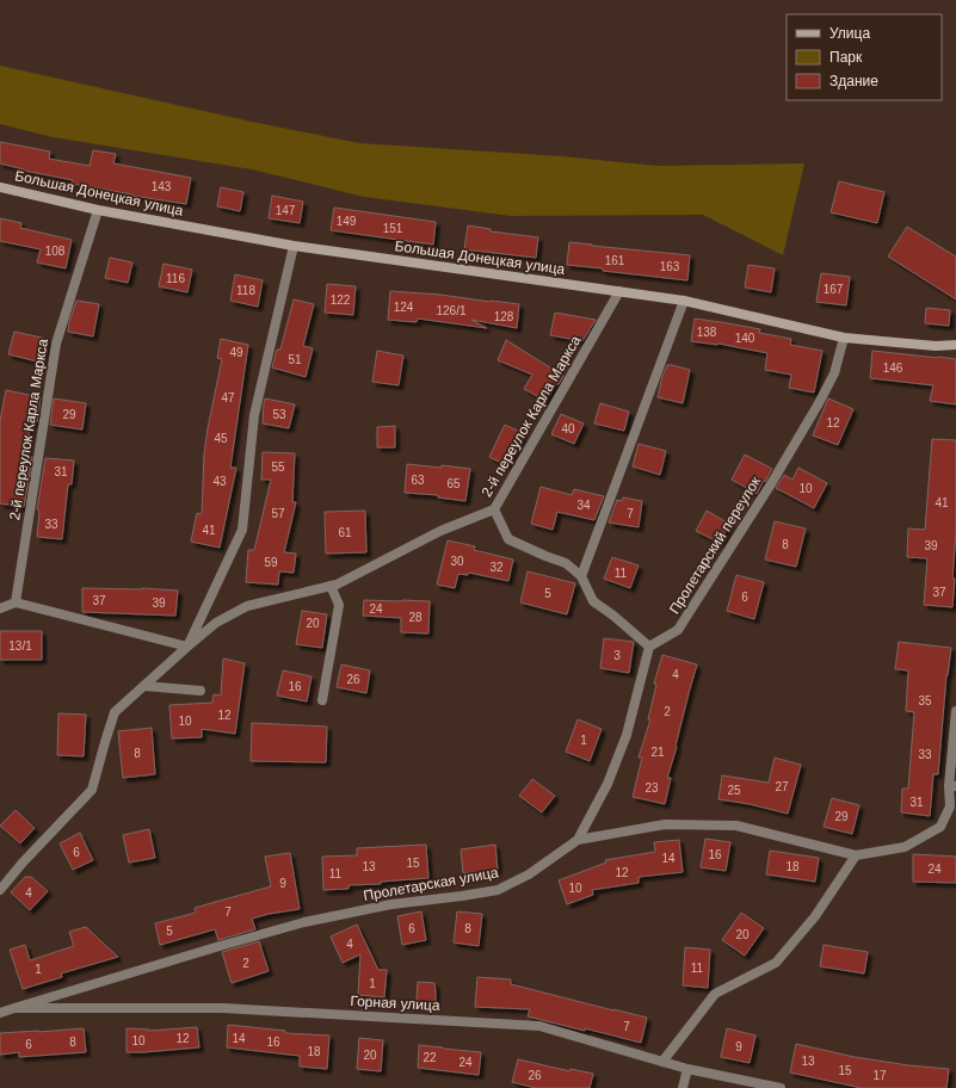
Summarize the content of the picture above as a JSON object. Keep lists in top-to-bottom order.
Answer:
{
  "streets": {
    "street": [
      "Большая Донецкая улица",
      "2-й переулок Карла Маркса",
      "Пролетарский переулок",
      "Пролетарская улица",
      "Горная улица"
    ]
  },
  "crossings": [
    ["Большая Донецкая улица", "2-й переулок Карла Маркса"],
    ["Большая Донецкая улица", "Пролетарский переулок"],
    ["Пролетарская улица", "Горная улица"]
  ],
  "house_numbers": [
    "143",
    "147",
    "149",
    "151",
    "108",
    "161",
    "163",
    "116",
    "167",
    "118",
    "122",
    "124",
    "126/1",
    "128",
    "138",
    "140",
    "49",
    "51",
    "146",
    "47",
    "29",
    "53",
    "12",
    "40",
    "45",
    "55",
    "31",
    "63",
    "43",
    "65",
    "10",
    "41",
    "34",
    "57",
    "7",
    "33",
    "41",
    "61",
    "8",
    "39",
    "30",
    "59",
    "32",
    "11",
    "37",
    "5",
    "6",
    "37",
    "39",
    "24",
    "28",
    "20",
    "13/1",
    "3",
    "4",
    "26",
    "16",
    "35",
    "2",
    "12",
    "10",
    "1",
    "21",
    "8",
    "33",
    "27",
    "23",
    "25",
    "31",
    "29",
    "6",
    "16",
    "14",
    "15",
    "13",
    "18",
    "24",
    "12",
    "11",
    "9",
    "10",
    "4",
    "7",
    "6",
    "8",
    "5",
    "20",
    "4",
    "2",
    "11",
    "1",
    "1",
    "7",
    "12",
    "14",
    "10",
    "8",
    "16",
    "6",
    "9",
    "18",
    "20",
    "22",
    "13",
    "24",
    "15",
    "26",
    "17"
  ],
  "legend": ["Улица", "Парк", "Здание"]
}
